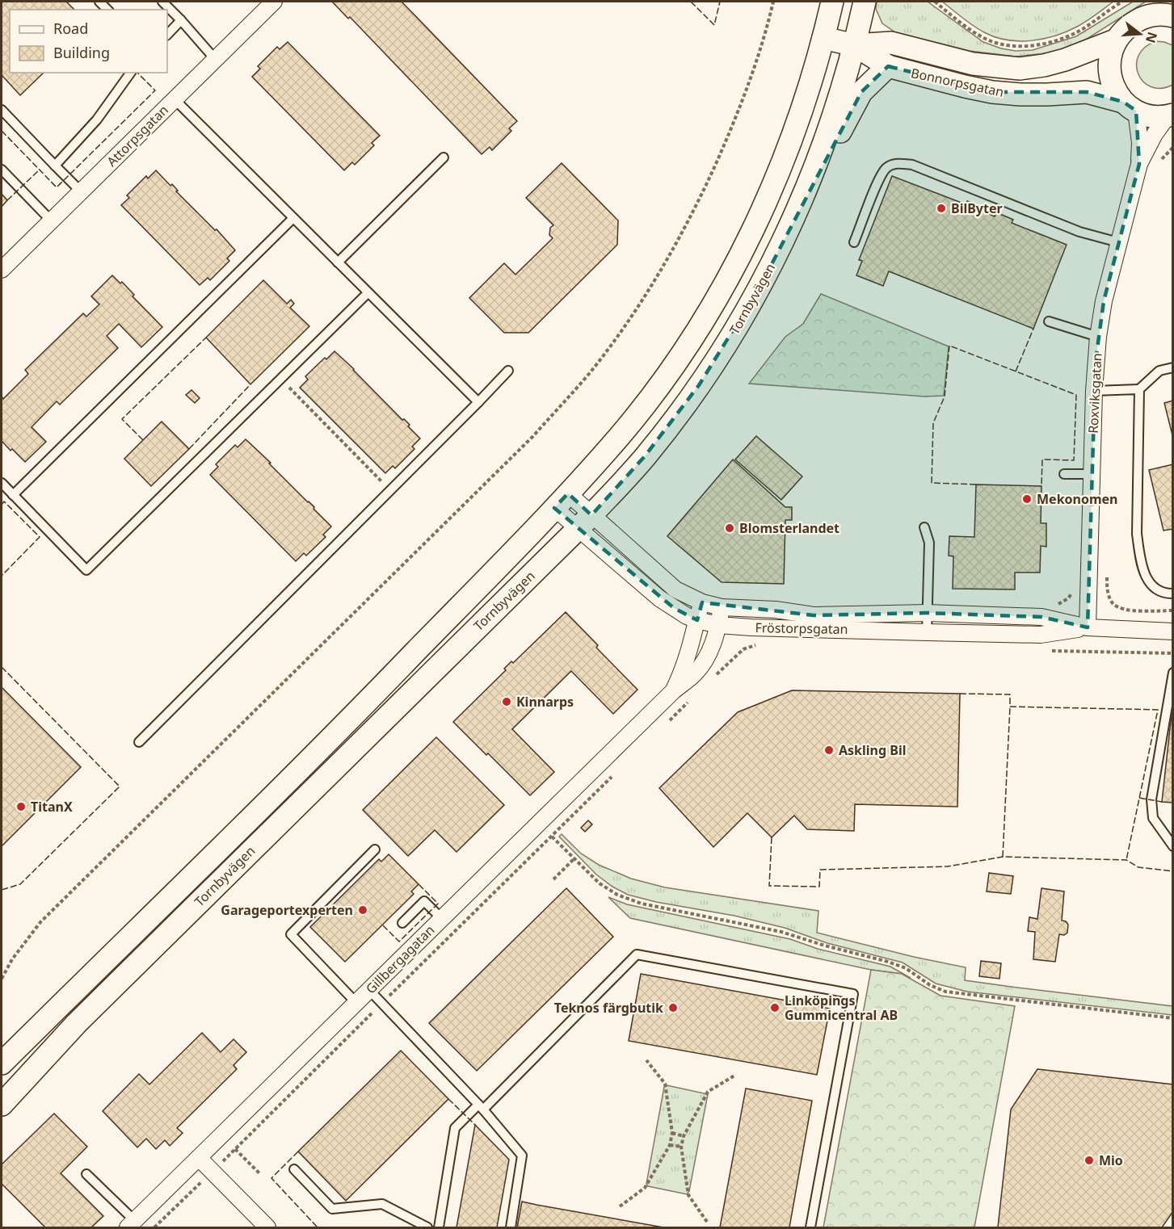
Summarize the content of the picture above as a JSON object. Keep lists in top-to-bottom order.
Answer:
{
  "streets": {
    "main road": ["Bonnorpsgatan", "Tornbyvägen"],
    "street": [
      "Attorpsgatan",
      "Roxviksgatan",
      "Fröstorpsgatan",
      "Gillbergagatan"
    ]
  },
  "crossings": [
    ["Bonnorpsgatan", "Tornbyvägen"],
    ["Bonnorpsgatan", "Roxviksgatan"],
    ["Tornbyvägen", "Fröstorpsgatan"],
    ["Roxviksgatan", "Fröstorpsgatan"],
    ["Fröstorpsgatan", "Gillbergagatan"]
  ],
  "places": [
    "BilByter",
    "Mekonomen",
    "Blomsterlandet",
    "Kinnarps",
    "Askling Bil",
    "TitanX",
    "Garageportexperten",
    "Teknos färgbutik",
    "Linköpings Gummicentral AB",
    "Mio"
  ],
  "legend": ["Road", "Building"],
  "north": "right"
}
